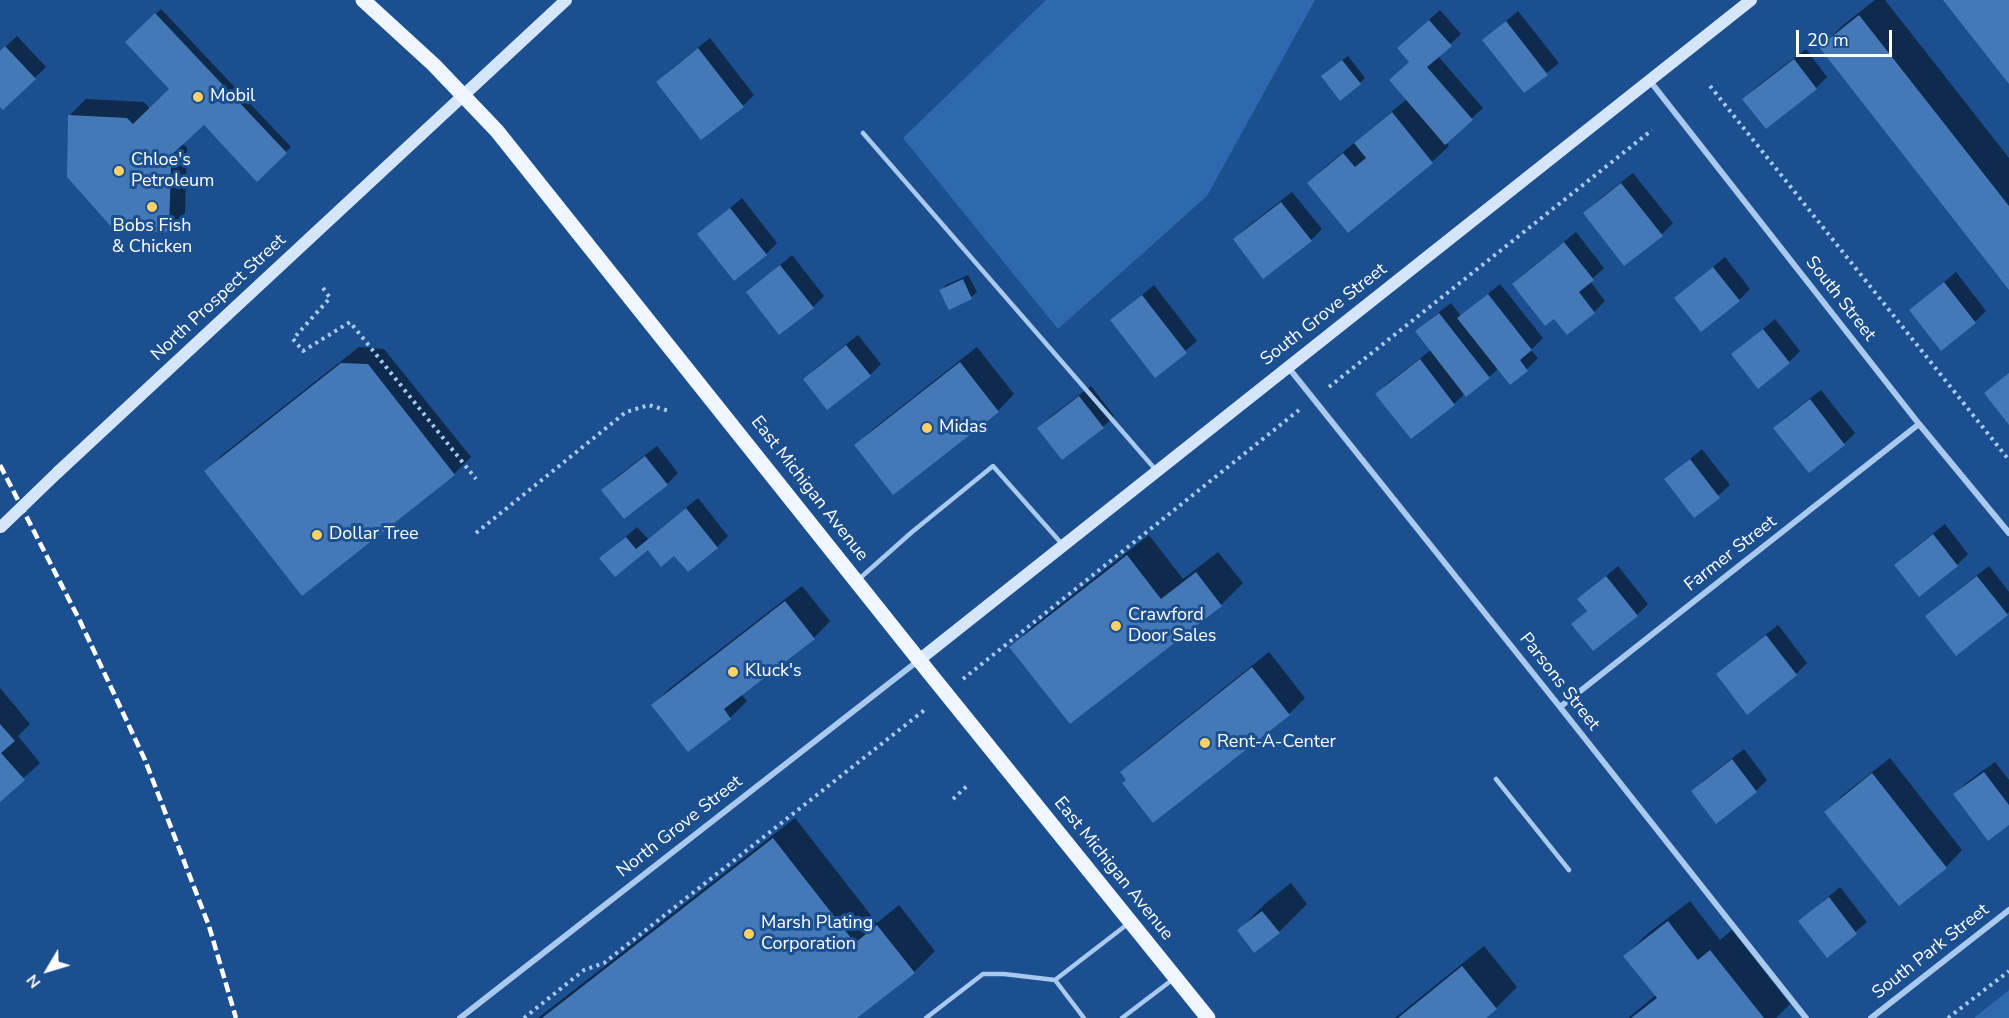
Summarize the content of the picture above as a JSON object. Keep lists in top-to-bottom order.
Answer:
{
  "streets": {
    "main road": ["East Michigan Avenue"],
    "street": [
      "North Prospect Street",
      "South Street",
      "South Grove Street",
      "Farmer Street",
      "Parsons Street",
      "North Grove Street",
      "South Park Street"
    ]
  },
  "crossings": [
    ["North Prospect Street", "East Michigan Avenue"],
    ["South Street", "South Grove Street"],
    ["South Street", "Farmer Street"],
    ["South Grove Street", "East Michigan Avenue"],
    ["South Grove Street", "Parsons Street"],
    ["South Grove Street", "North Grove Street"],
    ["East Michigan Avenue", "North Grove Street"],
    ["Farmer Street", "Parsons Street"]
  ],
  "places": [
    "Mobil",
    "Chloe's Petroleum",
    "Bobs Fish & Chicken",
    "Midas",
    "Dollar Tree",
    "Crawford Door Sales",
    "Kluck's",
    "Rent-A-Center",
    "Marsh Plating Corporation"
  ],
  "scale_bar": "20 m",
  "north": "bottom left"
}
